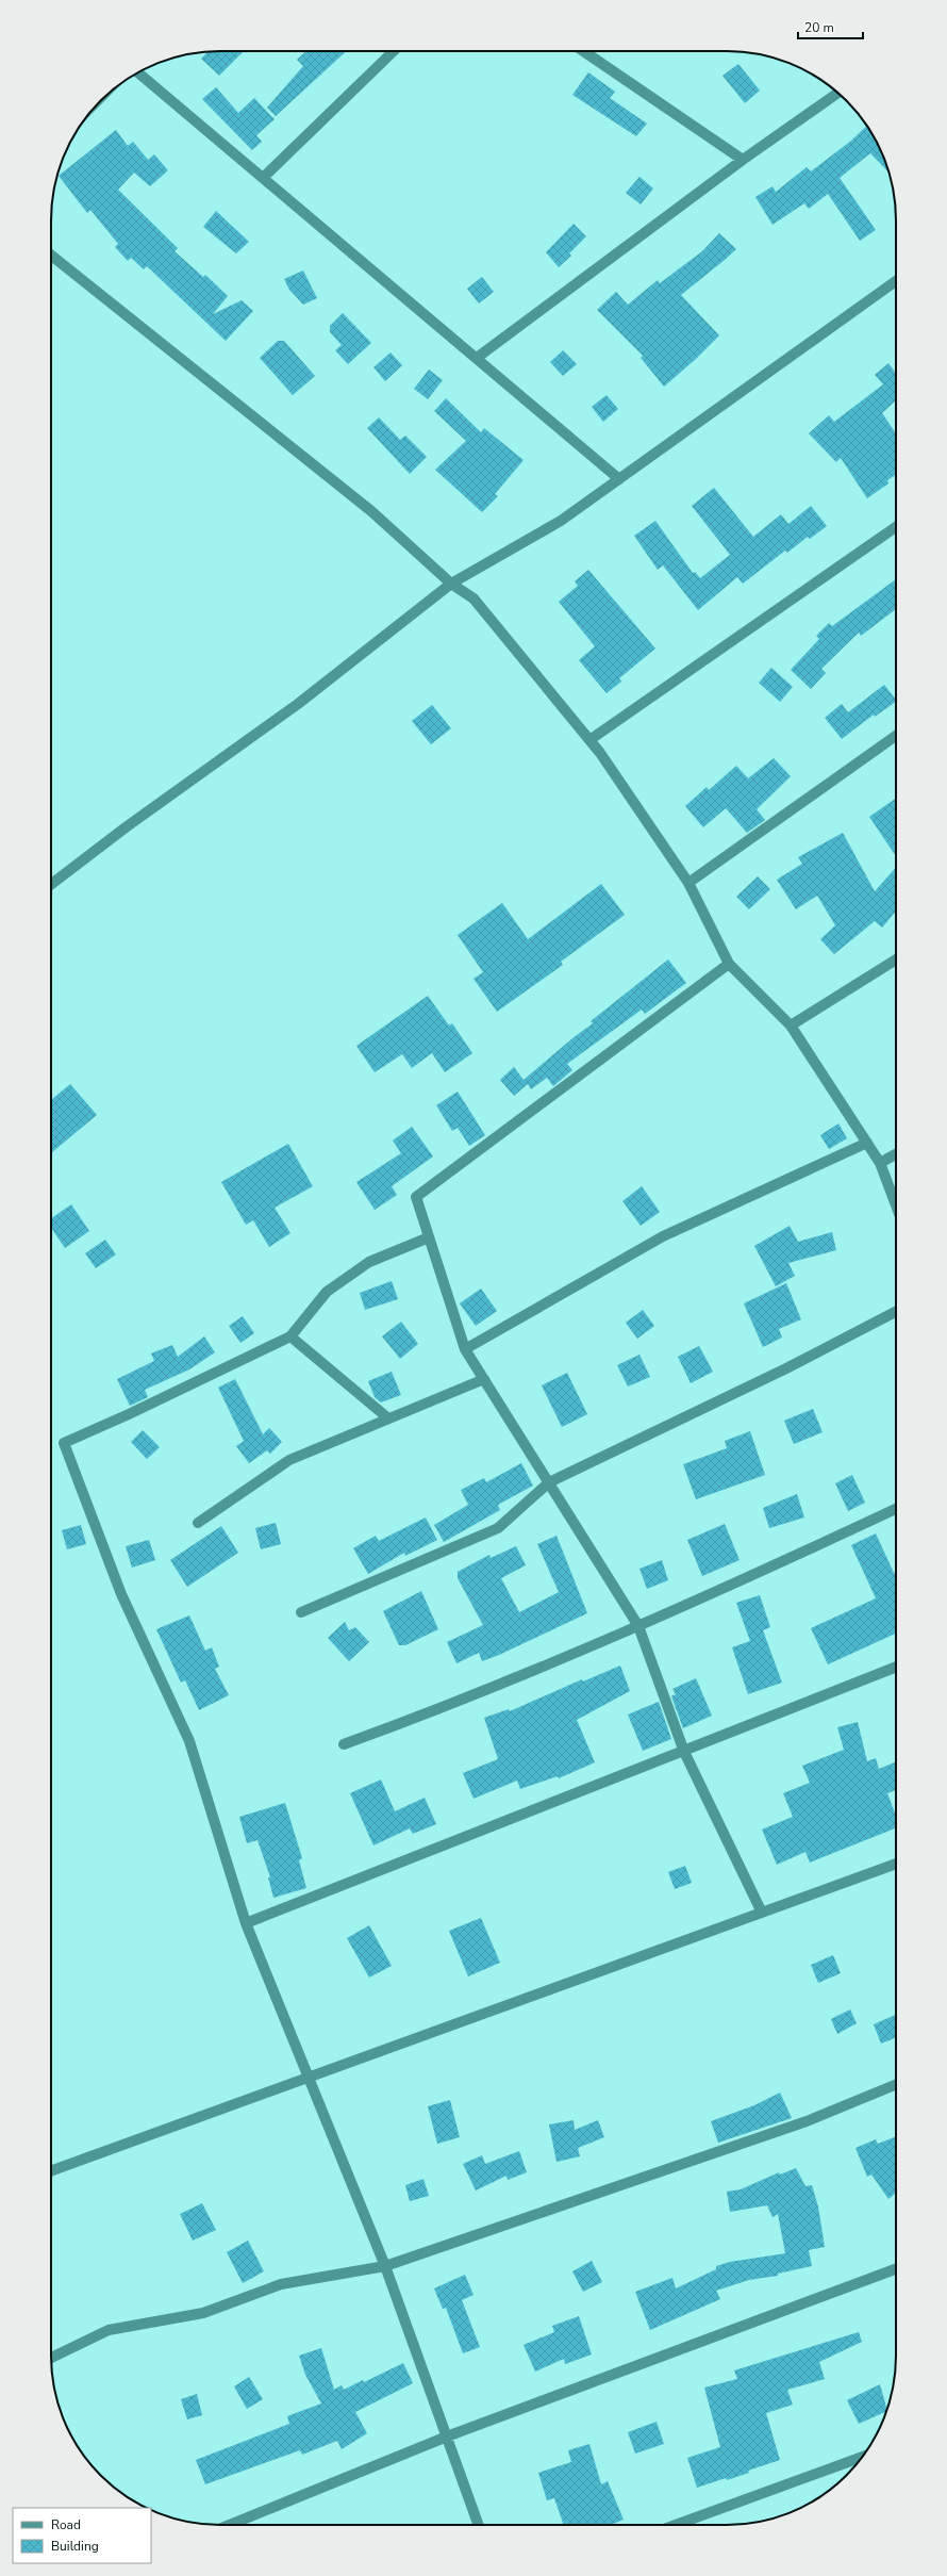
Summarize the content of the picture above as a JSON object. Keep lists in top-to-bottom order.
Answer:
{
  "legend": ["Road", "Building"],
  "scale_bar": "20 m"
}
